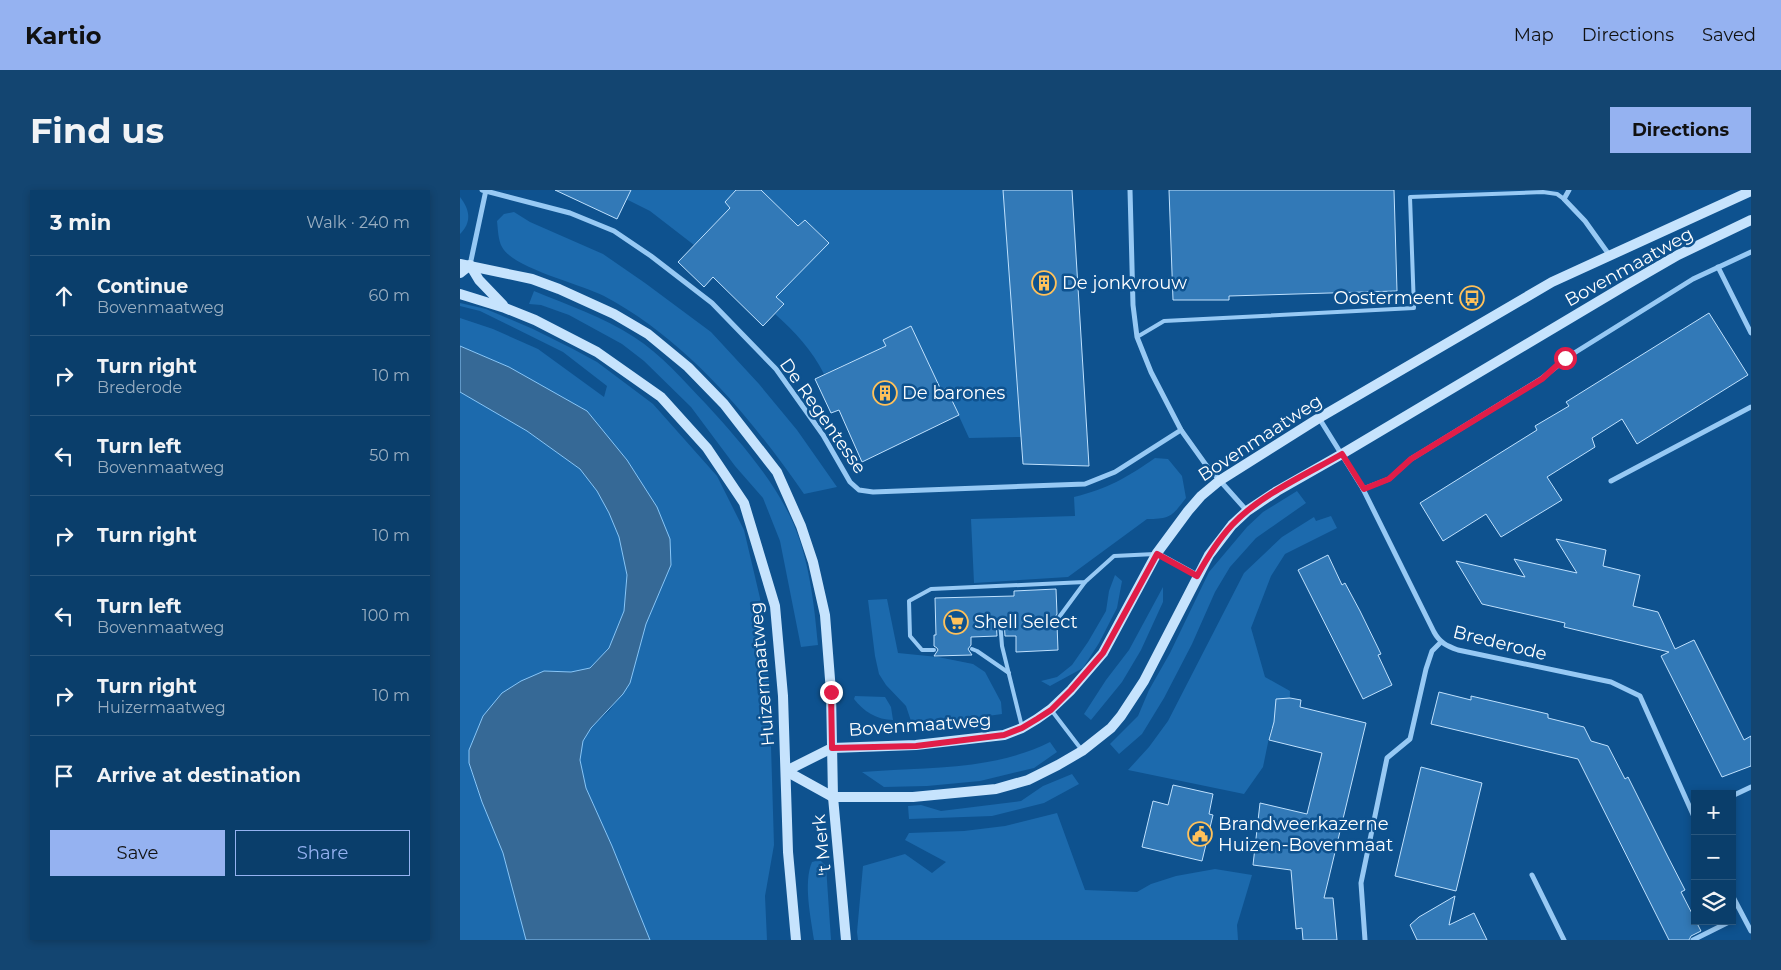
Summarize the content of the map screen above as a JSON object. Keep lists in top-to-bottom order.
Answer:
{
  "streets": {
    "street": [
      "Bovenmaatweg",
      "De Regentesse",
      "Brederode",
      "Huizermaatweg",
      "'t Merk"
    ]
  },
  "crossings": [
    ["Bovenmaatweg", "Brederode"],
    ["Bovenmaatweg", "Huizermaatweg"],
    ["Bovenmaatweg", "'t Merk"],
    ["Huizermaatweg", "'t Merk"]
  ],
  "places": {
    "building": ["De jonkvrouw", "De barones"],
    "bus stop": ["Oostermeent"],
    "supermarket": ["Shell Select"],
    "public building": ["Brandweerkazerne Huizen-Bovenmaat"]
  },
  "page": {
    "header": "Kartio",
    "nav": ["Map", "Directions", "Saved"],
    "buttons": [
      "Directions",
      ["Save", "Share"]
    ],
    "title": "Find us",
    "heading": ["3 min", "Walk · 240 m"],
    "list": [
      ["Continue", "Bovenmaatweg", "60 m"],
      ["Turn right", "Brederode", "10 m"],
      ["Turn left", "Bovenmaatweg", "50 m"],
      ["Turn right", "10 m"],
      ["Turn left", "Bovenmaatweg", "100 m"],
      ["Turn right", "Huizermaatweg", "10 m"],
      "Arrive at destination"
    ],
    "map_buttons": ["+", "−"]
  }
}
